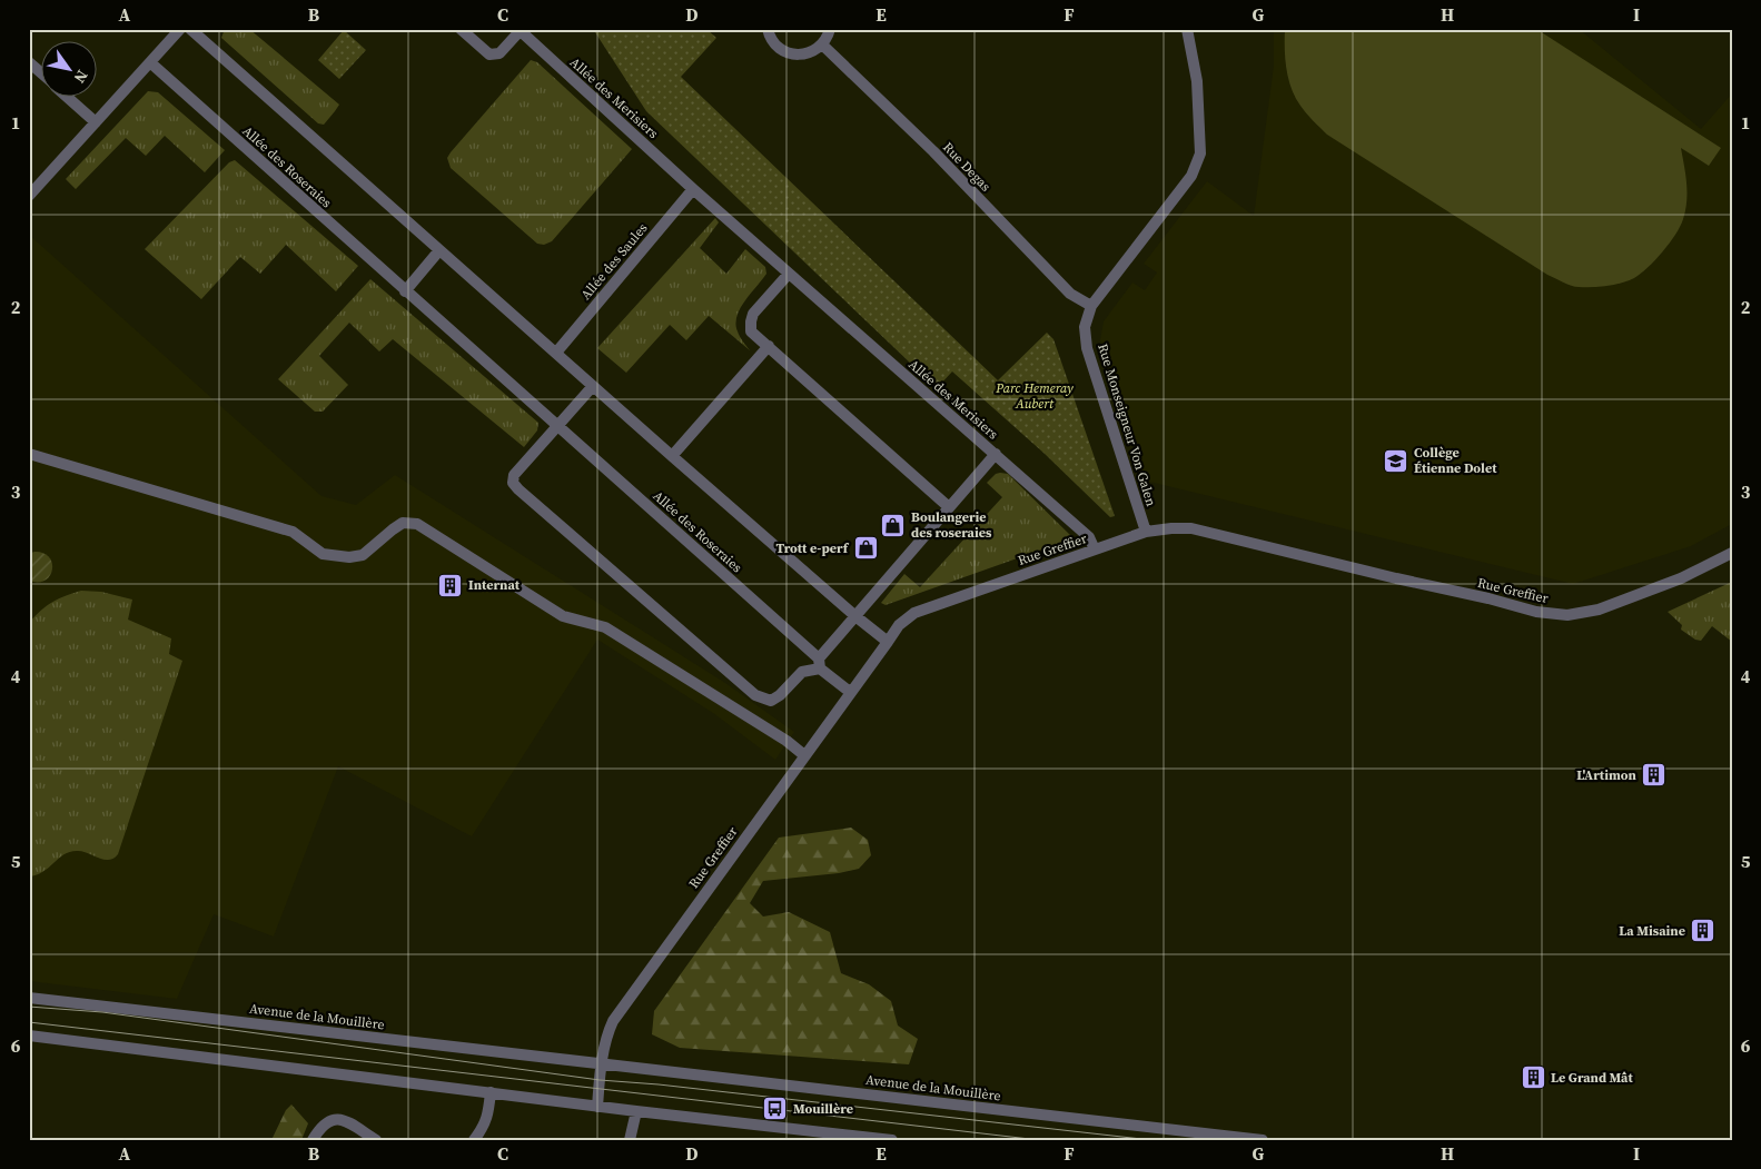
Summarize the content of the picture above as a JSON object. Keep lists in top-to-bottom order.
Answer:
{
  "streets": {
    "street": [
      "Allée des Merisiers",
      "Allée des Roseraies",
      "Rue Degas",
      "Allée des Saules",
      "Rue Monseigneur Von Galen",
      "Rue Greffier",
      "Avenue de la Mouillère"
    ]
  },
  "crossings": [
    ["Allée des Merisiers", "Allée des Saules"],
    ["Allée des Merisiers", "Rue Greffier"],
    ["Allée des Roseraies", "Rue Greffier"],
    ["Rue Degas", "Rue Monseigneur Von Galen"],
    ["Rue Monseigneur Von Galen", "Rue Greffier"],
    ["Rue Greffier", "Avenue de la Mouillère"]
  ],
  "parks": ["Parc Hemeray Aubert"],
  "places": {
    "school or university": ["Collège Étienne Dolet"],
    "shop": ["Boulangerie des roseraies", "Trott e-perf"],
    "building": [
      "Internat",
      "L'Artimon",
      "La Misaine",
      "Le Grand Mât"
    ],
    "bus stop": ["Mouillère"]
  },
  "north": "bottom right",
  "grid": {
    "columns": [
      "A",
      "B",
      "C",
      "D",
      "E",
      "F",
      "G",
      "H",
      "I"
    ],
    "rows": [
      "1",
      "2",
      "3",
      "4",
      "5",
      "6"
    ]
  }
}
